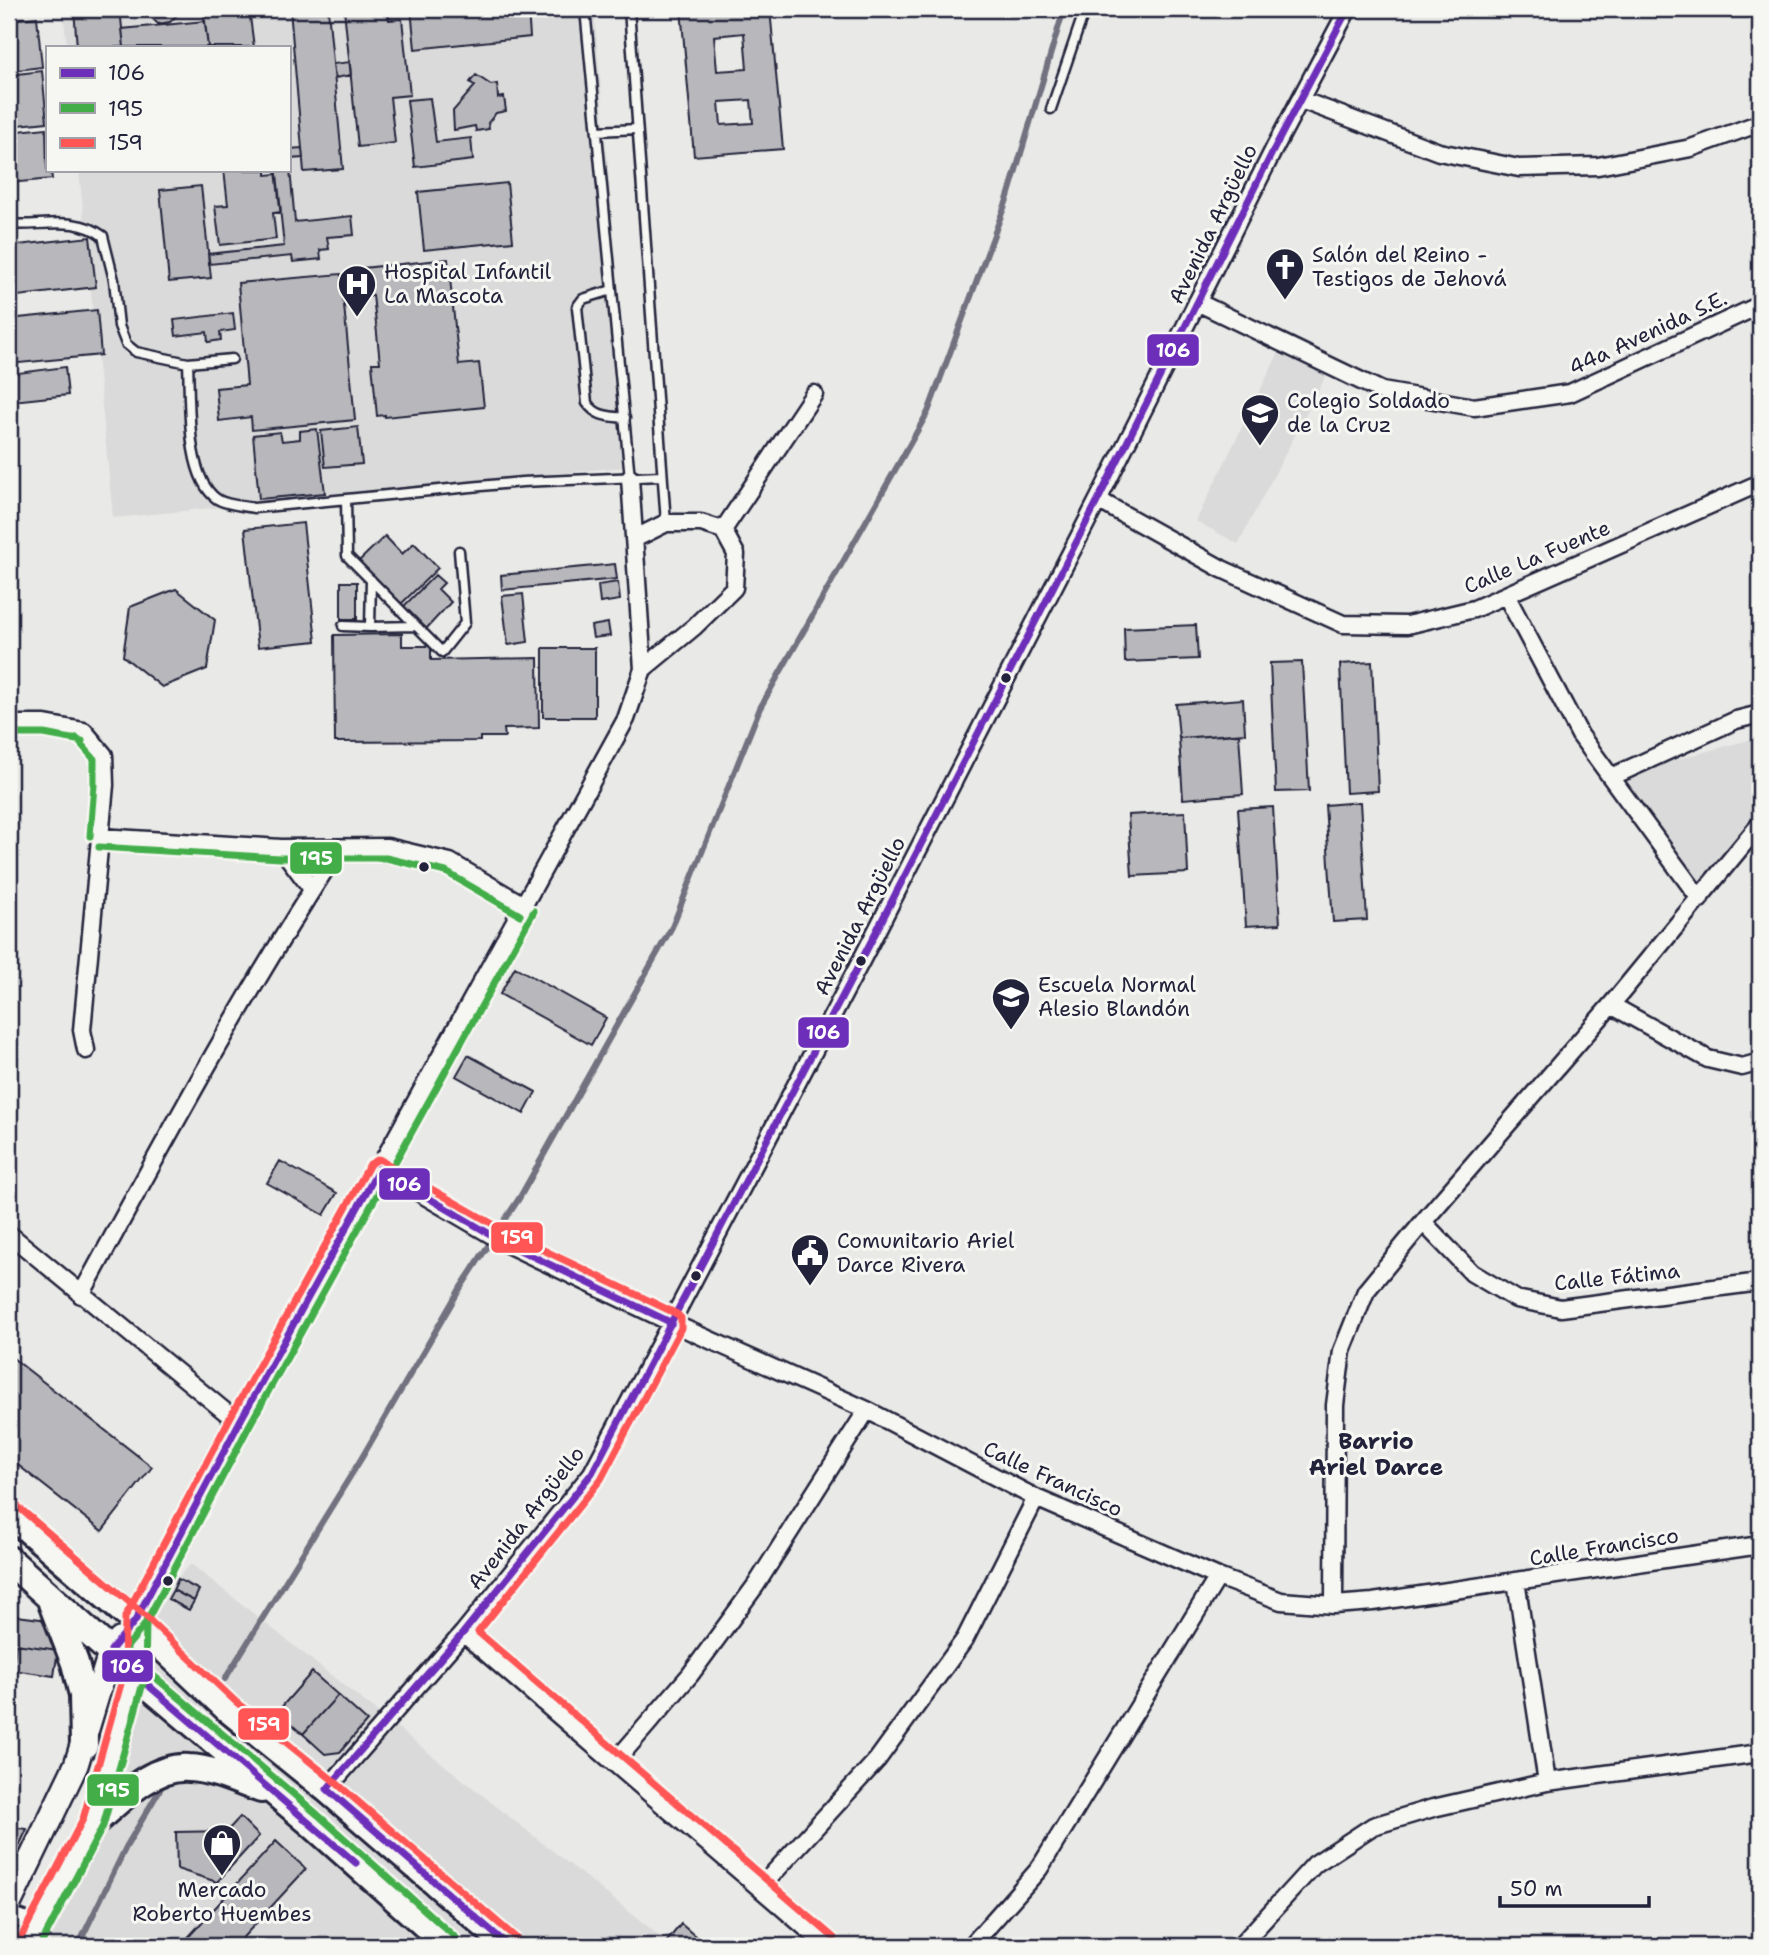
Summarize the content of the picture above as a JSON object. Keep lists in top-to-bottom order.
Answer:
{
  "streets": {
    "street": [
      "Avenida Argüello",
      "44a Avenida S.E.",
      "Calle La Fuente",
      "Calle Fátima",
      "Calle Francisco"
    ]
  },
  "crossings": [
    ["Avenida Argüello", "44a Avenida S.E."],
    ["Avenida Argüello", "Calle La Fuente"],
    ["Avenida Argüello", "Calle Francisco"]
  ],
  "districts": ["Barrio Ariel Darce"],
  "places": {
    "church": ["Salón del Reino - Testigos de Jehová"],
    "hospital": ["Hospital Infantil La Mascota"],
    "school or university": ["Colegio Soldado de la Cruz", "Escuela Normal Alesio Blandón"],
    "public building": ["Comunitario Ariel Darce Rivera"],
    "shop": ["Mercado Roberto Huembes"]
  },
  "lines": ["transit line 106", "transit line 195", "transit line 159"],
  "legend": ["106", "195", "159"],
  "scale_bar": "50 m"
}
